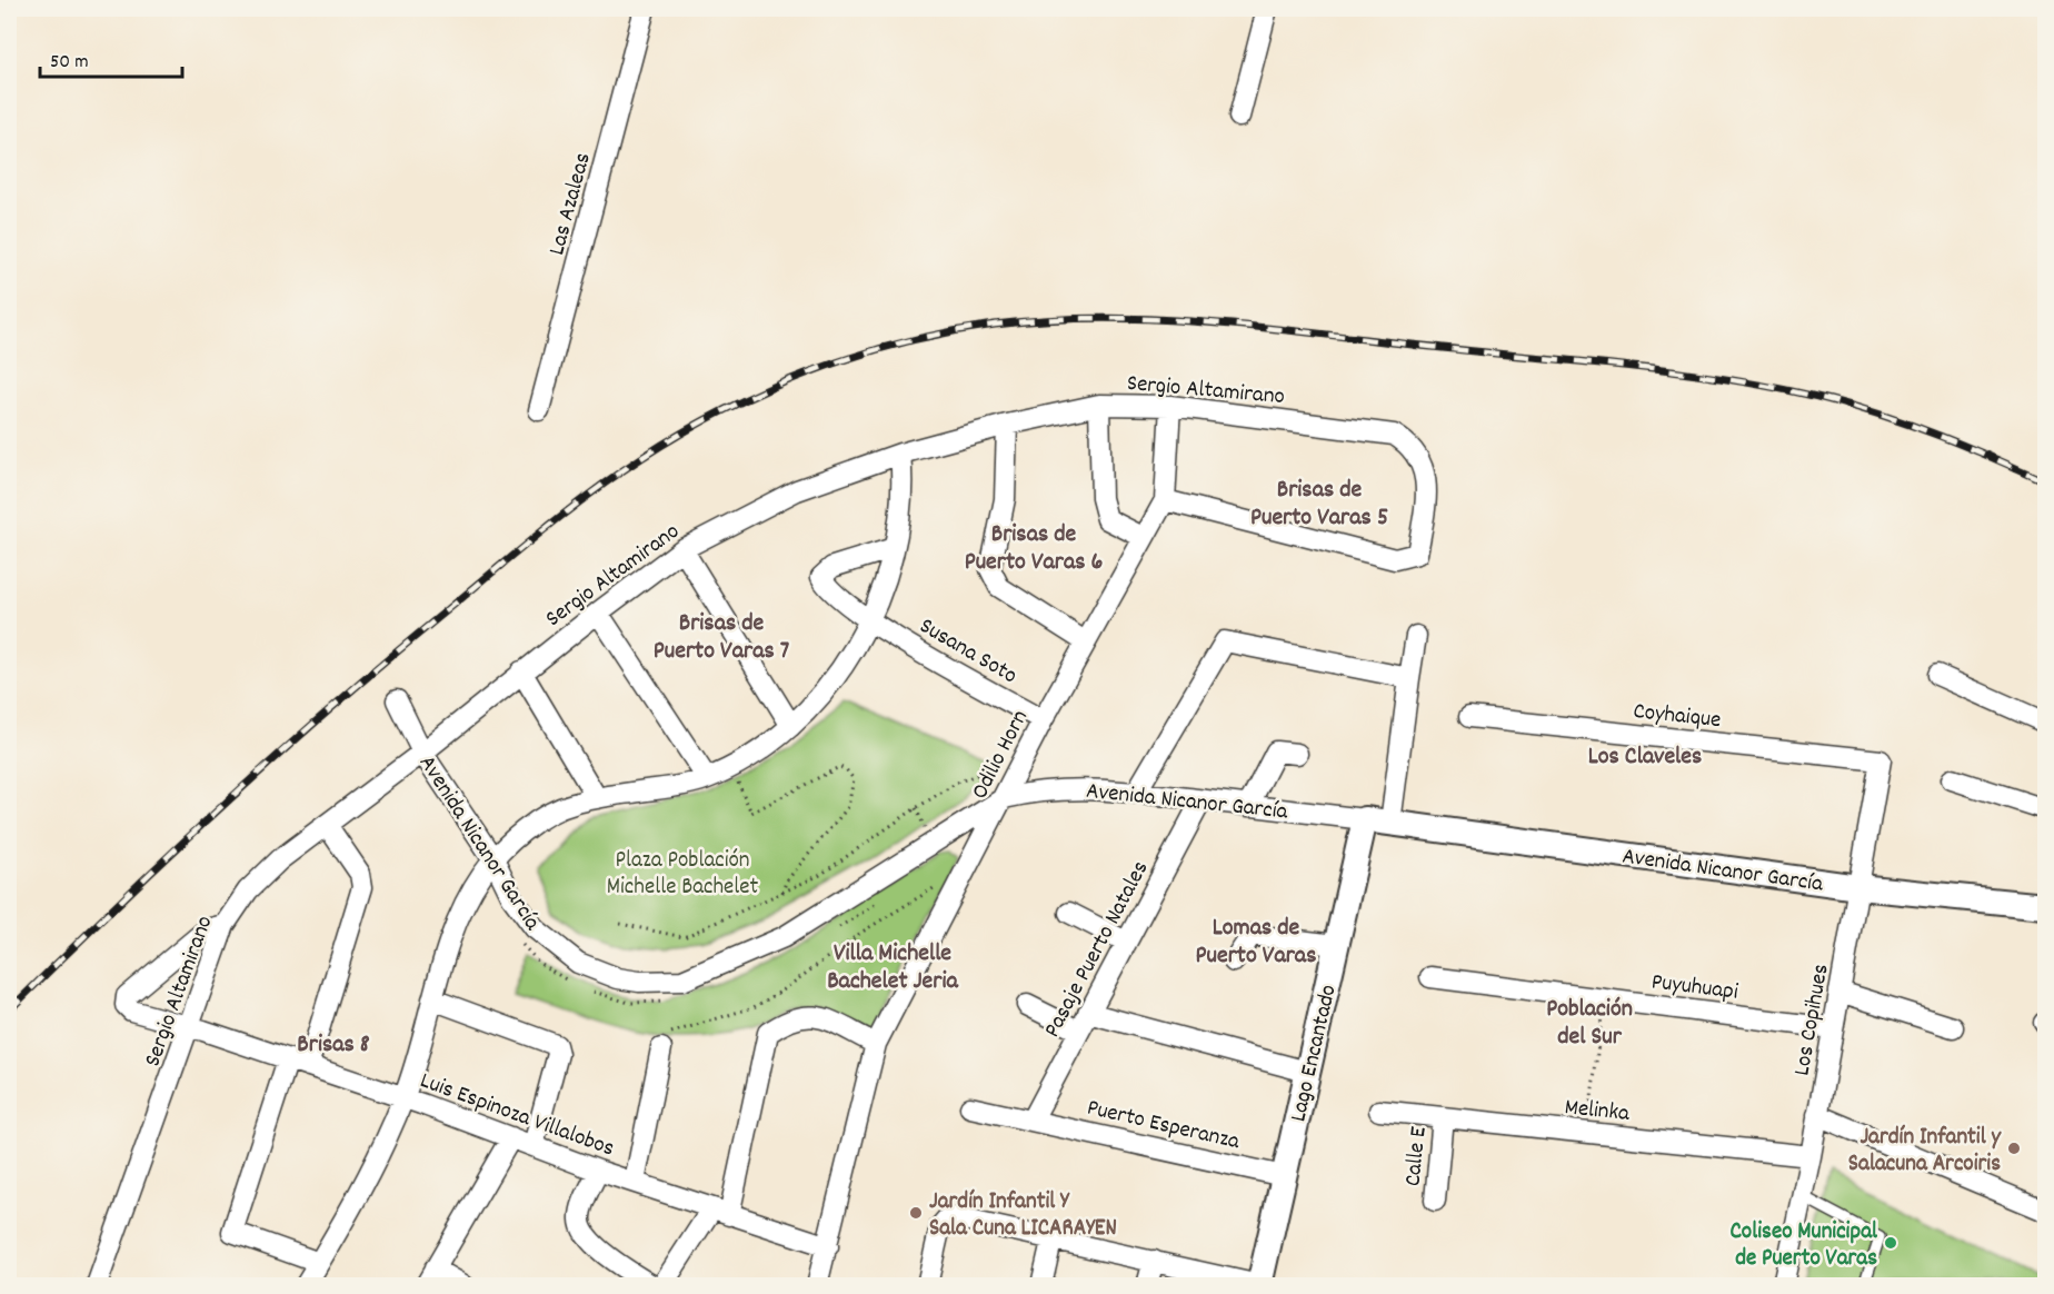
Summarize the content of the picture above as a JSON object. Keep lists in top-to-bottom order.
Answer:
{
  "streets": {
    "street": [
      "Las Azaleas",
      "Sergio Altamirano",
      "Susana Soto",
      "Coyhaique",
      "Odilio Horn",
      "Avenida Nicanor García",
      "Pasaje Puerto Natales",
      "Puyuhuapi",
      "Los Copihues",
      "Lago Encantado",
      "Melinka",
      "Luis Espinoza Villalobos",
      "Puerto Esperanza",
      "Calle E"
    ]
  },
  "crossings": [
    ["Sergio Altamirano", "Odilio Horn"],
    ["Sergio Altamirano", "Avenida Nicanor García"],
    ["Sergio Altamirano", "Luis Espinoza Villalobos"],
    ["Susana Soto", "Odilio Horn"],
    ["Coyhaique", "Los Copihues"],
    ["Odilio Horn", "Avenida Nicanor García"],
    ["Odilio Horn", "Luis Espinoza Villalobos"],
    ["Avenida Nicanor García", "Pasaje Puerto Natales"],
    ["Avenida Nicanor García", "Los Copihues"],
    ["Avenida Nicanor García", "Lago Encantado"],
    ["Pasaje Puerto Natales", "Puerto Esperanza"],
    ["Puyuhuapi", "Los Copihues"],
    ["Los Copihues", "Melinka"],
    ["Lago Encantado", "Puerto Esperanza"],
    ["Melinka", "Calle E"]
  ],
  "districts": [
    "Brisas de Puerto Varas 5",
    "Brisas de Puerto Varas 6",
    "Brisas de Puerto Varas 7",
    "Los Claveles",
    "Lomas de Puerto Varas",
    "Villa Michelle Bachelet Jeria",
    "Población del Sur",
    "Brisas 8"
  ],
  "parks": ["Plaza Población Michelle Bachelet"],
  "places": ["Jardín Infantil y Salacuna Arcoiris", "Jardín Infantil Y Sala Cuna LICARAYEN", "Coliseo Municipal de Puerto Varas"],
  "scale_bar": "50 m"
}
